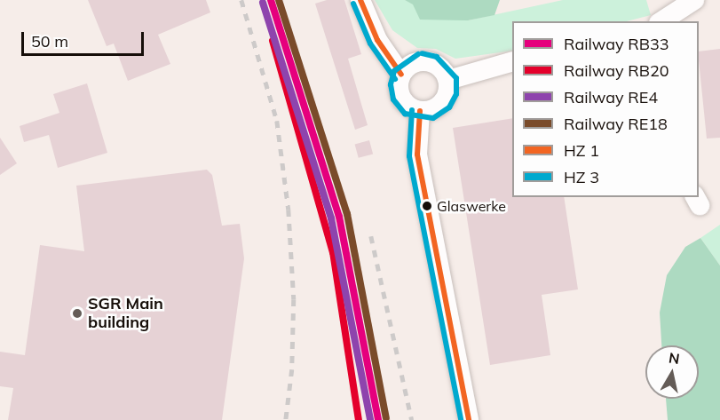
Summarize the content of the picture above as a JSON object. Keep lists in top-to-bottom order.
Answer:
{
  "places": ["Glaswerke", "SGR Main building"],
  "lines": [
    "rail line RB33",
    "rail line RE18",
    "rail line RE4",
    "rail line RB20"
  ],
  "legend": [
    "Railway RB33",
    "Railway RB20",
    "Railway RE4",
    "Railway RE18",
    "HZ 1",
    "HZ 3"
  ],
  "scale_bar": "50 m",
  "north": "top"
}
